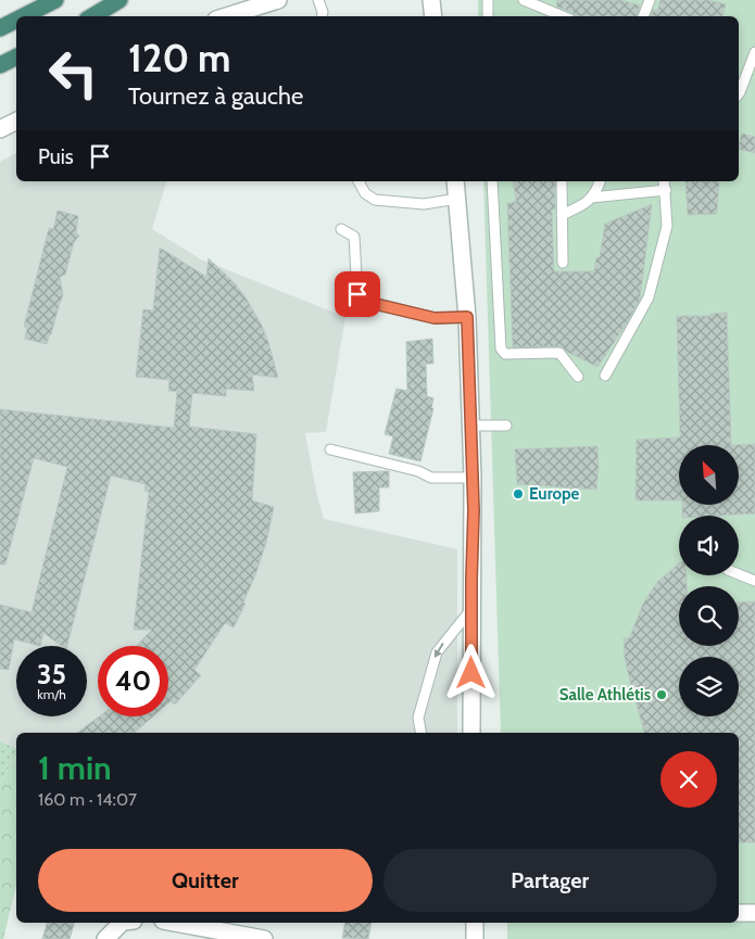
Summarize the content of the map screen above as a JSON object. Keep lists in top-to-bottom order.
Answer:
{
  "places": ["Europe", "Salle Athlétis"],
  "north": "top left",
  "page": {
    "turn": ["120 m", "Tournez à gauche"],
    "then": "Puis",
    "speed": "35 km/h",
    "limit": "40",
    "heading": ["1 min", "160 m · 14:07"],
    "buttons": ["Quitter", "Partager"]
  }
}
